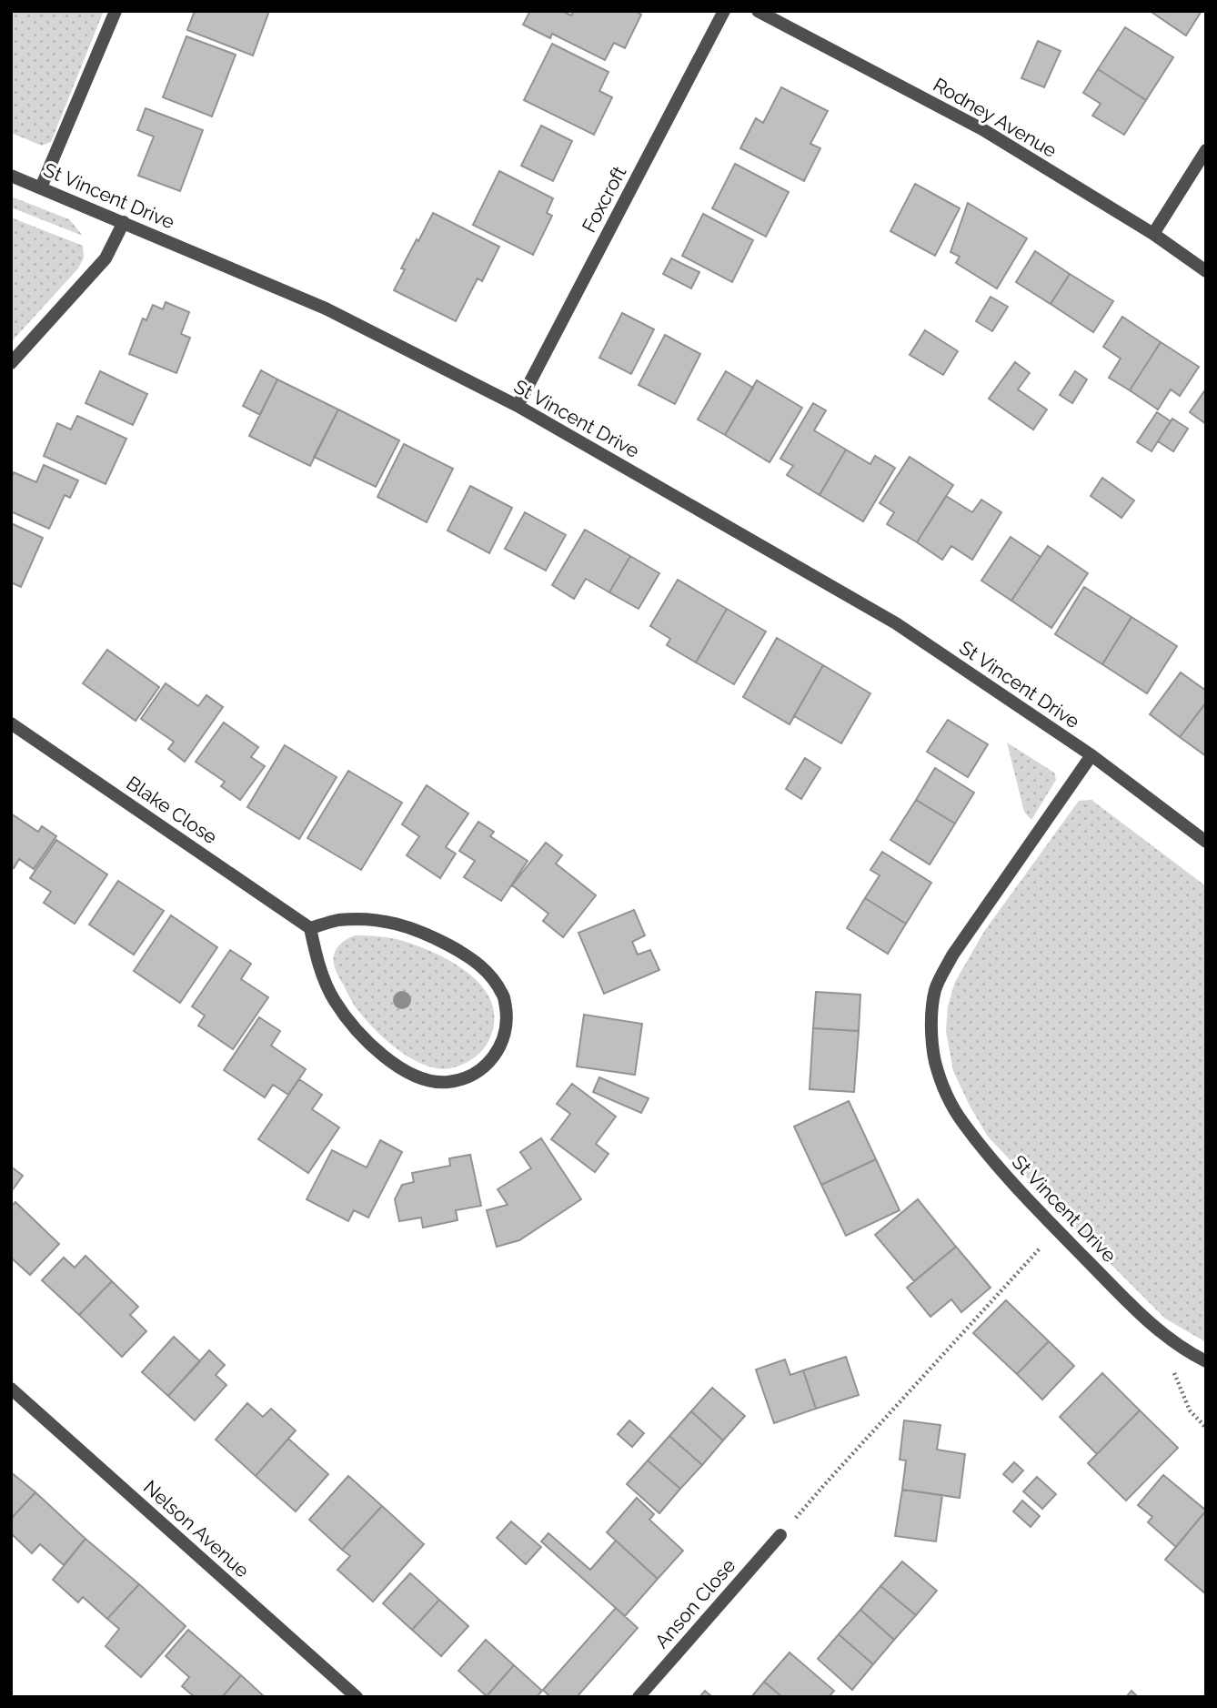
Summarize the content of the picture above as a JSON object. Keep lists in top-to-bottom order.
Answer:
{
  "streets": {
    "street": [
      "Rodney Avenue",
      "St Vincent Drive",
      "Foxcroft",
      "Blake Close",
      "Nelson Avenue",
      "Anson Close"
    ]
  },
  "crossings": [
    ["St Vincent Drive", "Foxcroft"]
  ]
}
